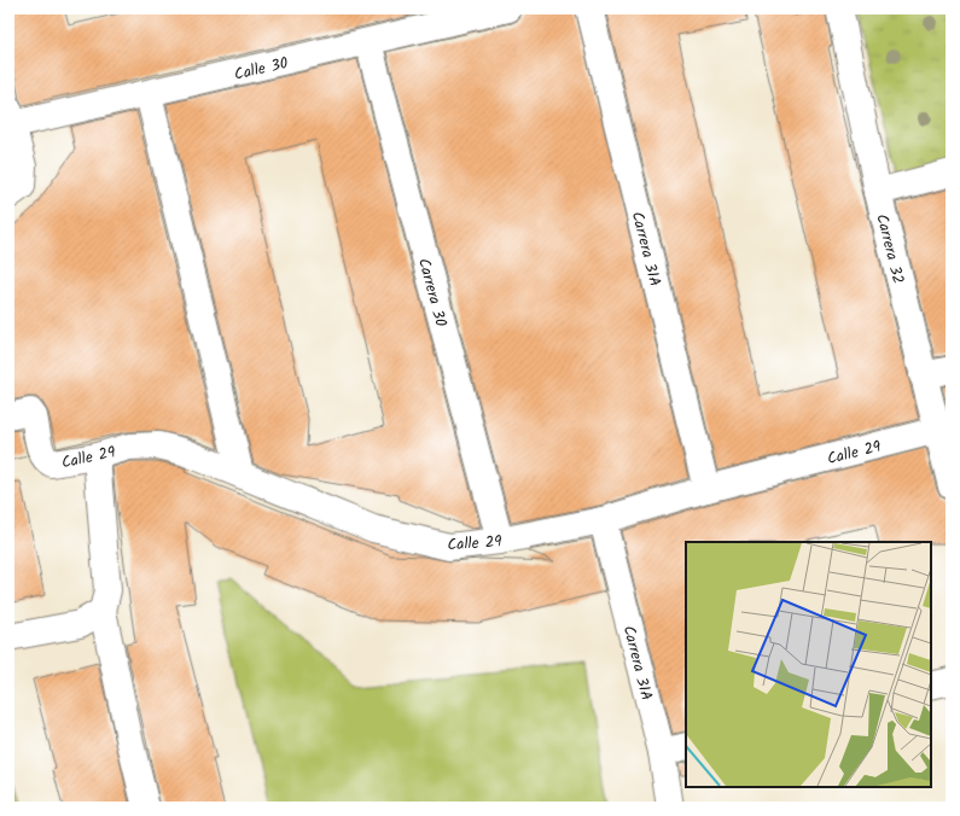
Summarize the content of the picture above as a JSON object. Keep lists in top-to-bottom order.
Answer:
{
  "streets": {
    "street": [
      "Calle 30",
      "Carrera 31A",
      "Carrera 32",
      "Carrera 30",
      "Calle 29"
    ]
  },
  "crossings": [
    ["Calle 30", "Carrera 30"],
    ["Carrera 31A", "Calle 29"],
    ["Carrera 32", "Calle 29"],
    ["Carrera 30", "Calle 29"]
  ]
}
